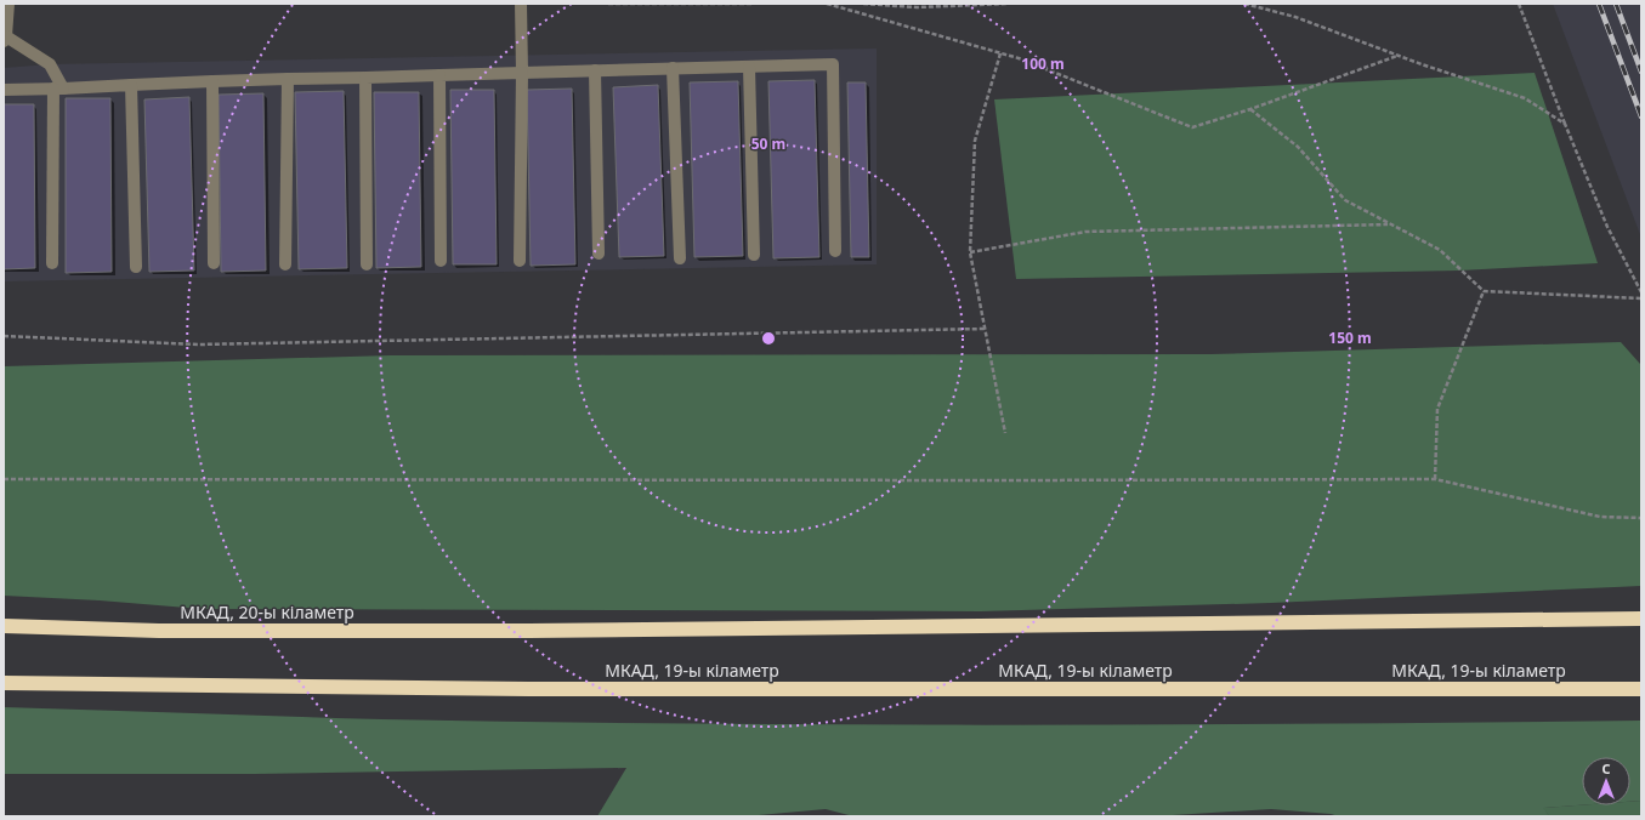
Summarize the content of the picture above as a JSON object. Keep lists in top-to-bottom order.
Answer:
{
  "streets": {
    "highway": ["МКАД, 20-ы кіламетр", "МКАД, 19-ы кіламетр"]
  },
  "north": "top",
  "rings": ["100 m", "50 m", "150 m"]
}
